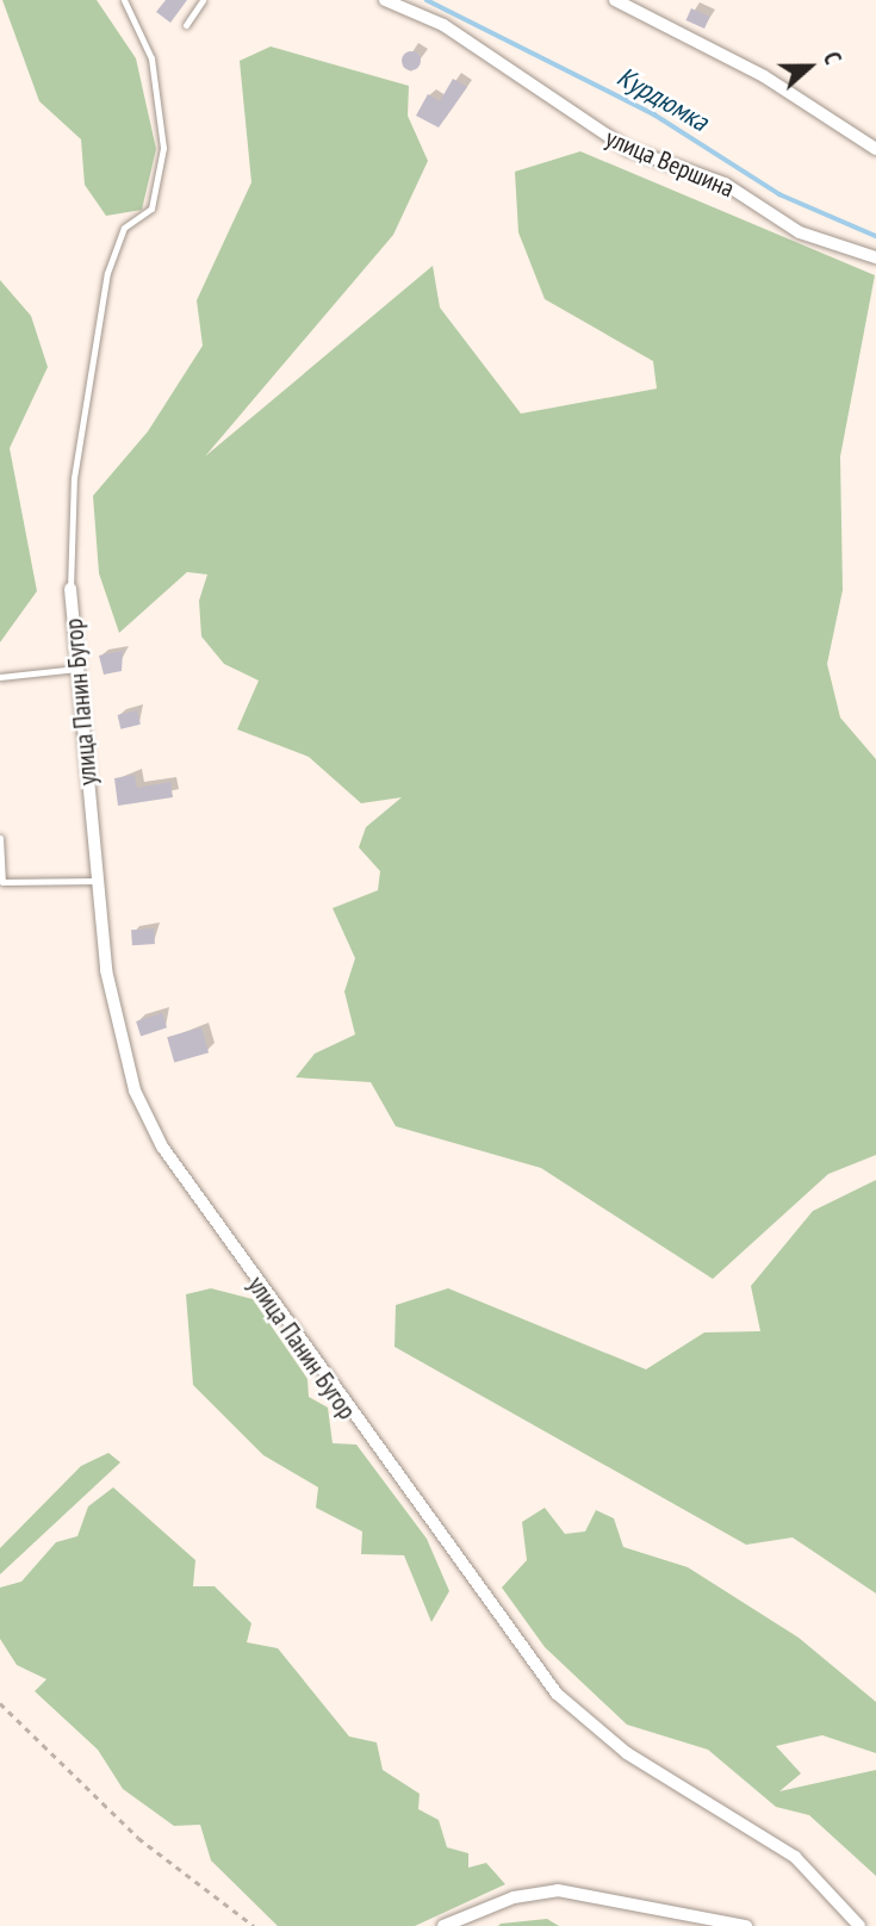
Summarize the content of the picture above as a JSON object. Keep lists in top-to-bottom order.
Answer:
{
  "streets": {
    "street": ["улица Вершина", "улица Панин Бугор"]
  },
  "water": ["Курдюмка"],
  "north": "right"
}
